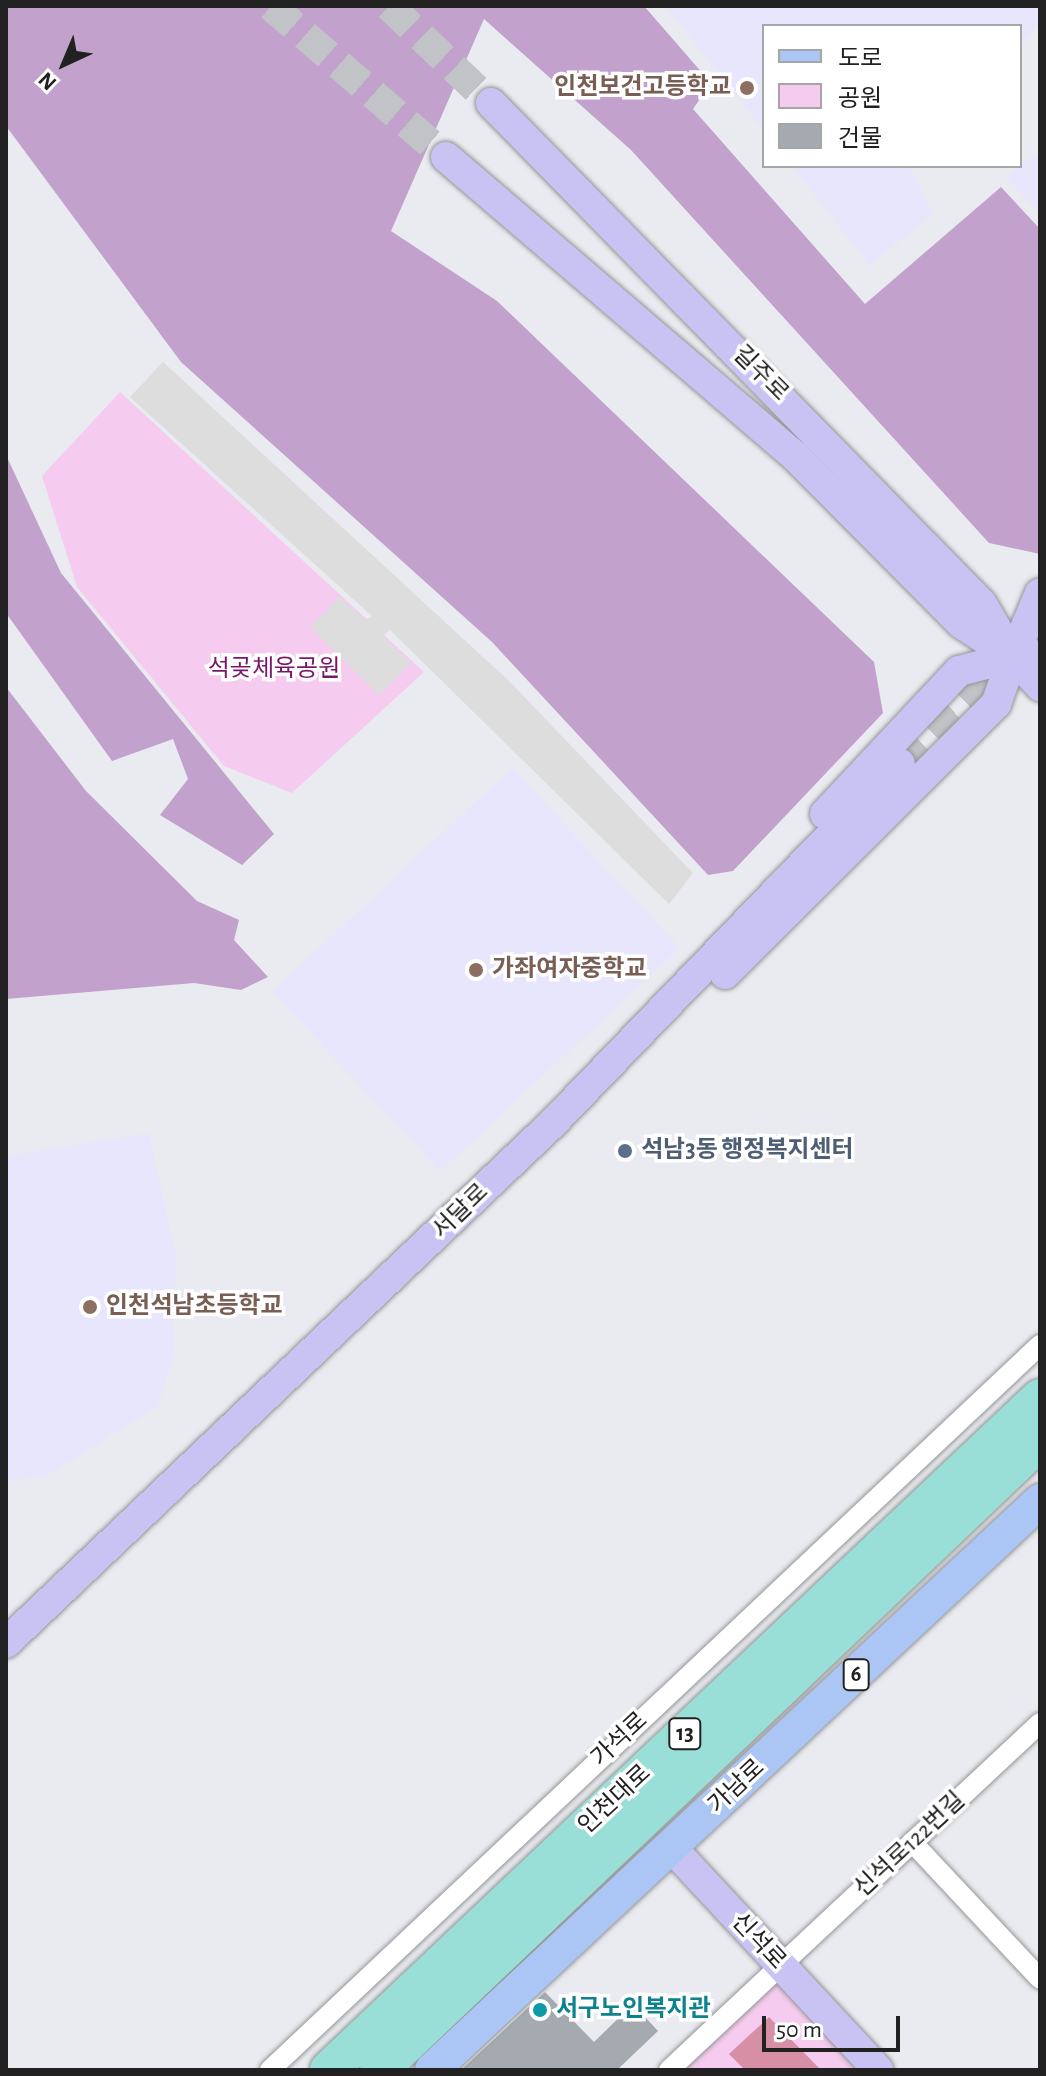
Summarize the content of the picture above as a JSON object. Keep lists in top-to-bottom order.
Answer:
{
  "streets": {
    "highway": ["13", "인천대로"],
    "main road": ["6", "가남로"],
    "street": [
      "길주로",
      "서달로",
      "가석로",
      "신석로122번길",
      "신석로"
    ]
  },
  "crossings": [
    ["가남로", "신석로"],
    ["신석로122번길", "신석로"]
  ],
  "parks": ["석곶체육공원"],
  "places": [
    "인천보건고등학교",
    "가좌여자중학교",
    "석남3동 행정복지센터",
    "인천석남초등학교",
    "서구노인복지관"
  ],
  "legend": ["도로", "공원", "건물"],
  "scale_bar": "50 m",
  "north": "bottom left"
}
